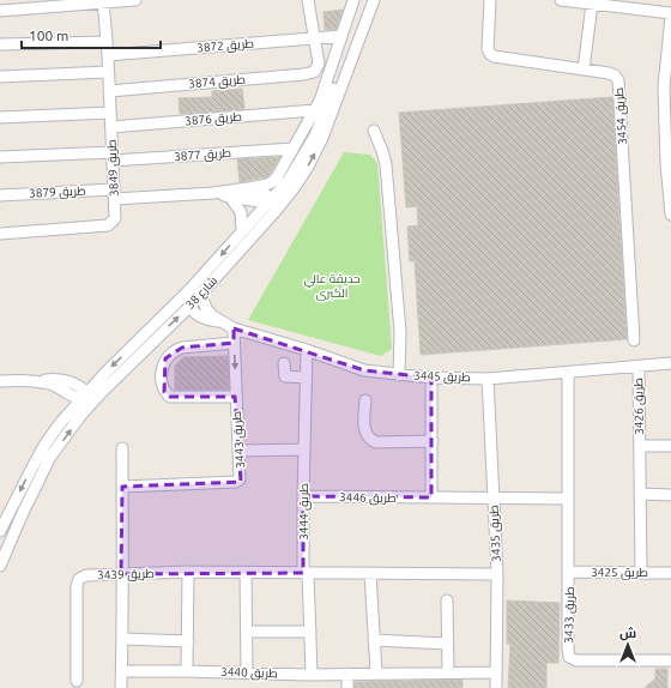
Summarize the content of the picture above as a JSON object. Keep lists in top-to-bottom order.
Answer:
{
  "streets": {
    "street": [
      "طريق 3872",
      "طريق 3874",
      "طريق 3454",
      "طريق 3876",
      "طريق 3877",
      "طريق 3849",
      "طريق 3879",
      "شارع 38",
      "طريق 3445",
      "طريق 3426",
      "طريق 3443",
      "طريق 3446",
      "طريق 3444",
      "طريق 3435",
      "طريق 3425",
      "طريق 3439",
      "طريق 3433",
      "طريق 3440"
    ]
  },
  "crossings": [
    ["طريق 3872", "طريق 3874"],
    ["طريق 3872", "طريق 3849"],
    ["طريق 3874", "طريق 3849"],
    ["طريق 3876", "طريق 3849"],
    ["طريق 3877", "طريق 3849"],
    ["طريق 3849", "طريق 3879"],
    ["طريق 3445", "طريق 3426"],
    ["طريق 3445", "طريق 3443"],
    ["طريق 3445", "طريق 3444"],
    ["طريق 3445", "طريق 3435"],
    ["طريق 3445", "طريق 3433"],
    ["طريق 3426", "طريق 3425"],
    ["طريق 3446", "طريق 3444"],
    ["طريق 3446", "طريق 3435"],
    ["طريق 3444", "طريق 3439"],
    ["طريق 3444", "طريق 3440"],
    ["طريق 3435", "طريق 3439"],
    ["طريق 3435", "طريق 3440"],
    ["طريق 3425", "طريق 3433"]
  ],
  "parks": ["حديقة عالي الكبرى"],
  "scale_bar": "100 m",
  "north": "top"
}
